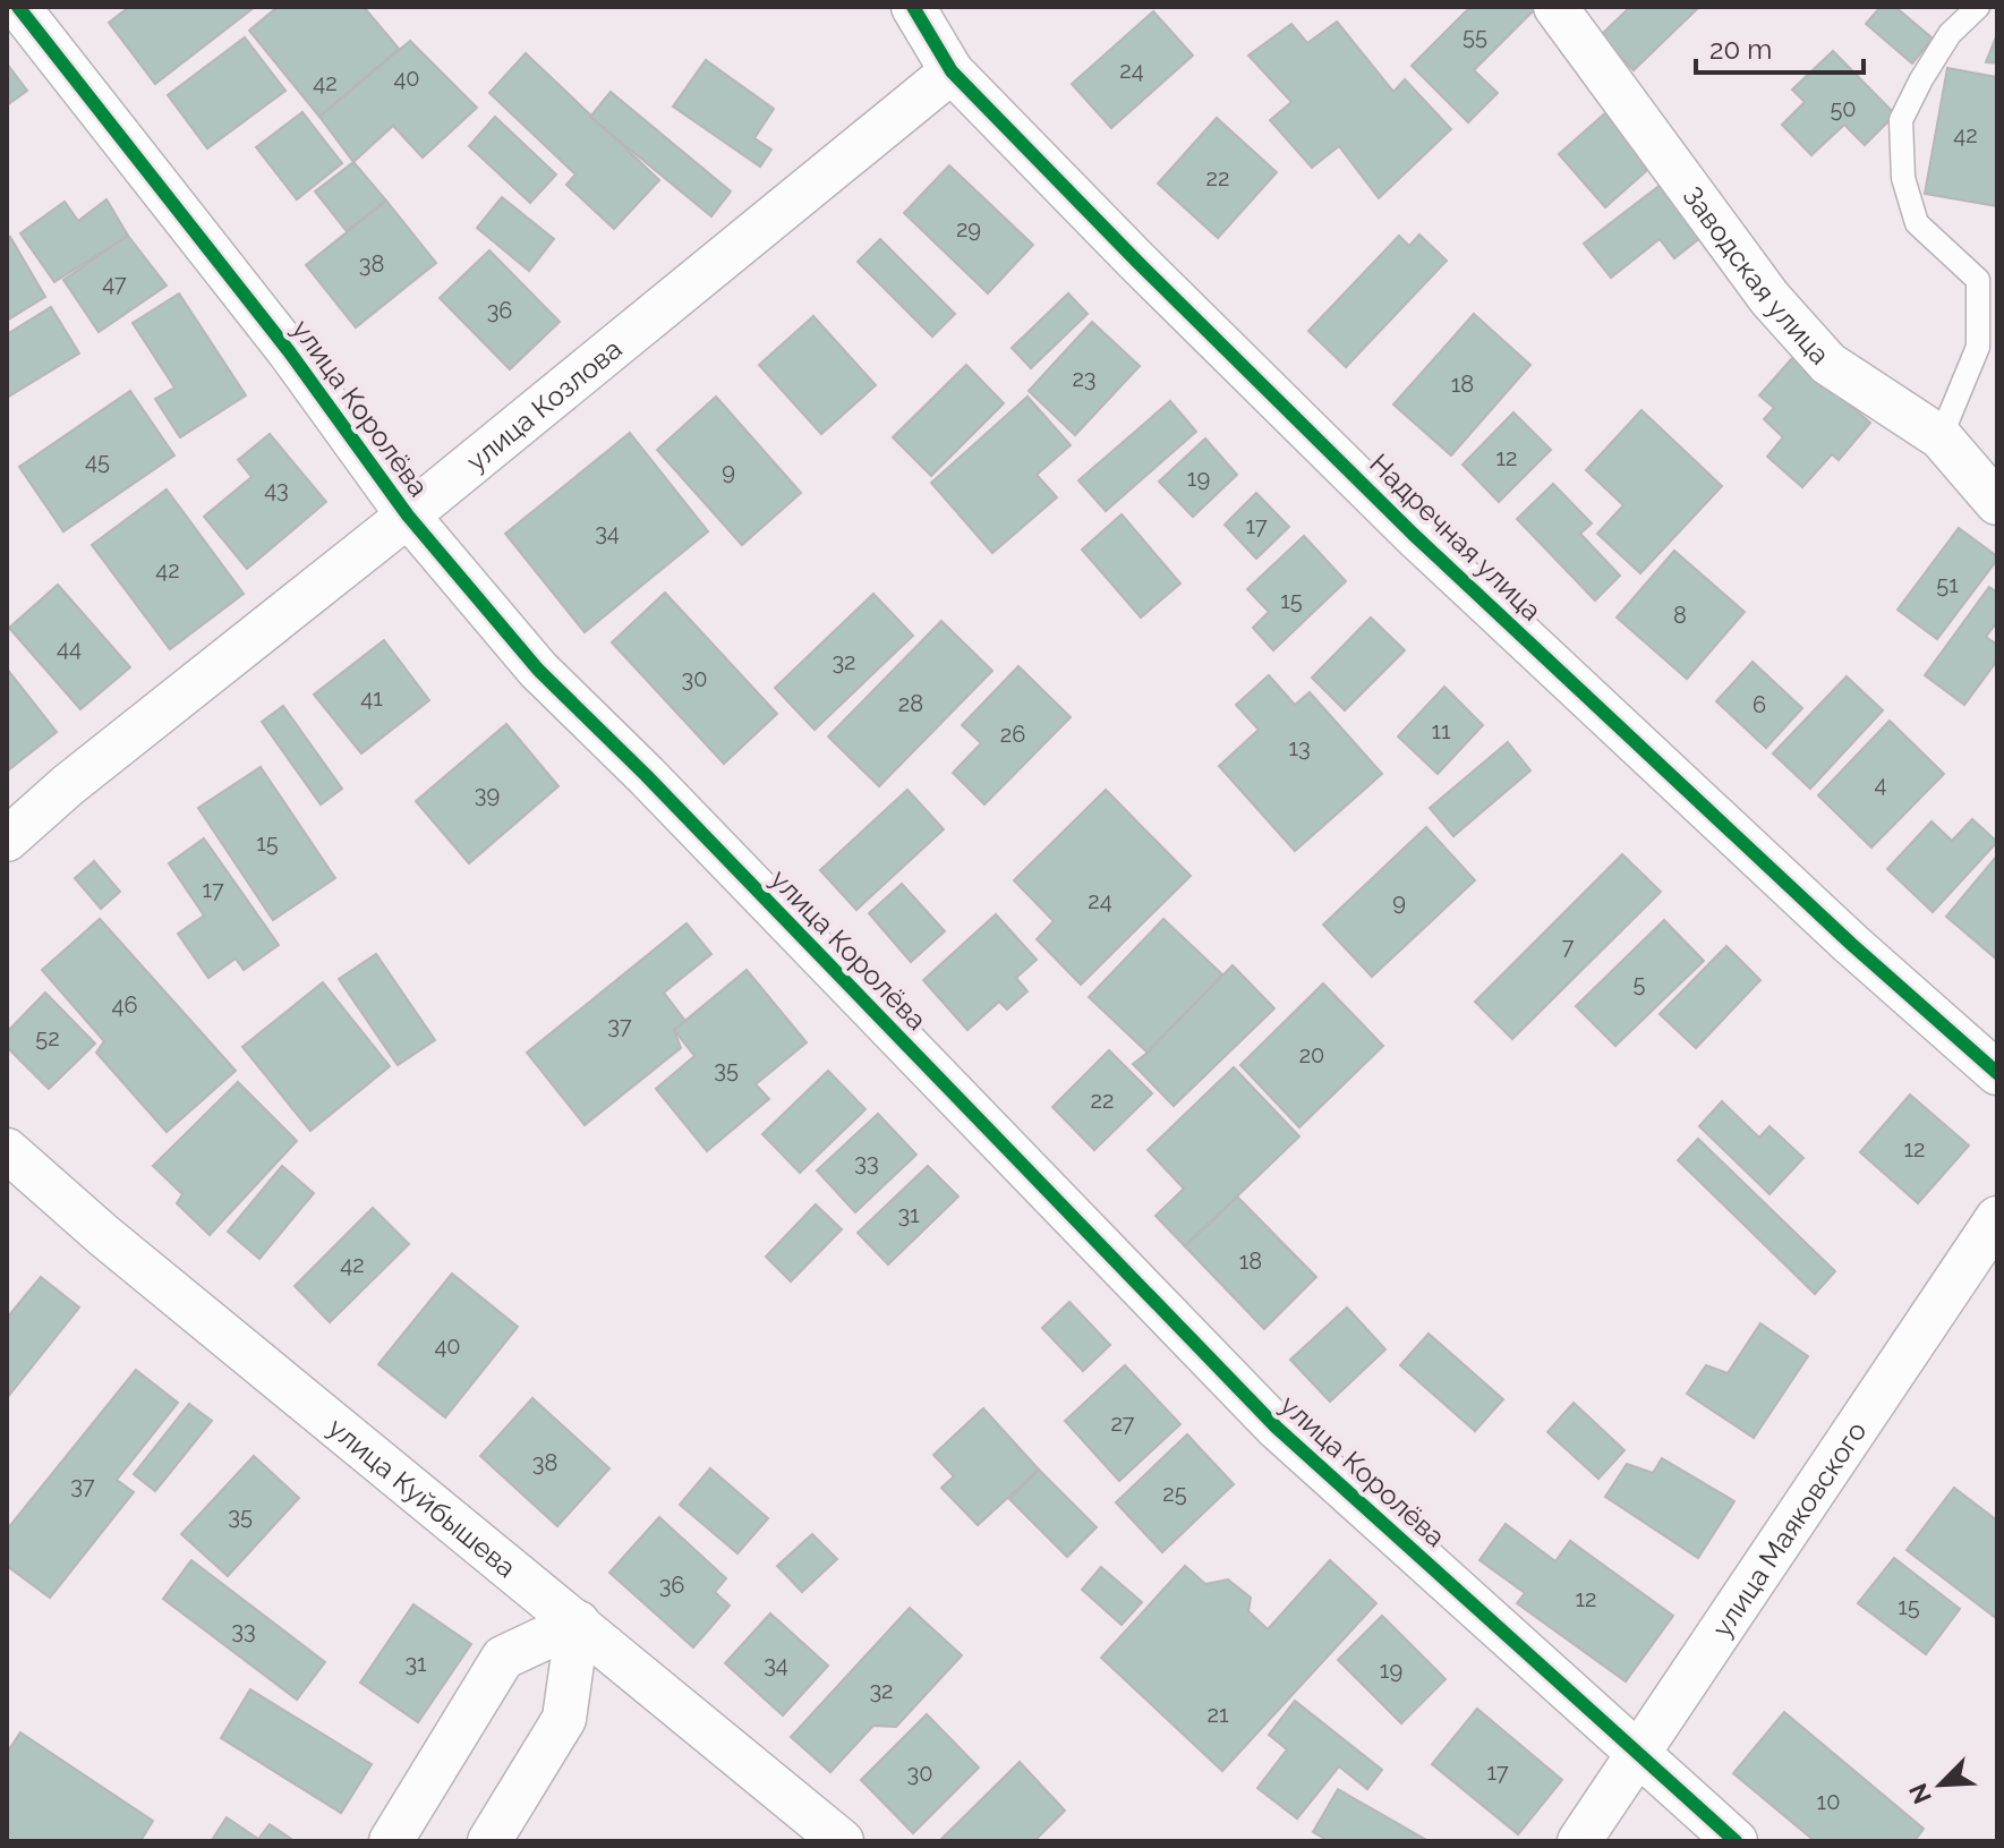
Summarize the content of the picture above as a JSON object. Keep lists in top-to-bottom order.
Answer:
{
  "streets": {
    "street": [
      "Заводская улица",
      "улица Козлова",
      "улица Королёва",
      "Надречная улица",
      "улица Куйбышева",
      "улица Маяковского"
    ]
  },
  "crossings": [
    ["улица Козлова", "улица Королёва"],
    ["улица Козлова", "Надречная улица"],
    ["улица Королёва", "улица Маяковского"]
  ],
  "house_numbers": [
    "55",
    "24",
    "40",
    "42",
    "50",
    "42",
    "22",
    "29",
    "38",
    "47",
    "36",
    "23",
    "18",
    "12",
    "45",
    "9",
    "19",
    "43",
    "17",
    "34",
    "42",
    "51",
    "15",
    "8",
    "44",
    "32",
    "30",
    "41",
    "28",
    "6",
    "11",
    "26",
    "13",
    "4",
    "39",
    "15",
    "17",
    "24",
    "9",
    "7",
    "5",
    "46",
    "37",
    "52",
    "20",
    "35",
    "22",
    "12",
    "33",
    "31",
    "18",
    "42",
    "40",
    "27",
    "38",
    "37",
    "25",
    "35",
    "36",
    "12",
    "15",
    "33",
    "31",
    "34",
    "19",
    "32",
    "21",
    "17",
    "30",
    "10"
  ],
  "scale_bar": "20 m",
  "north": "bottom left"
}
